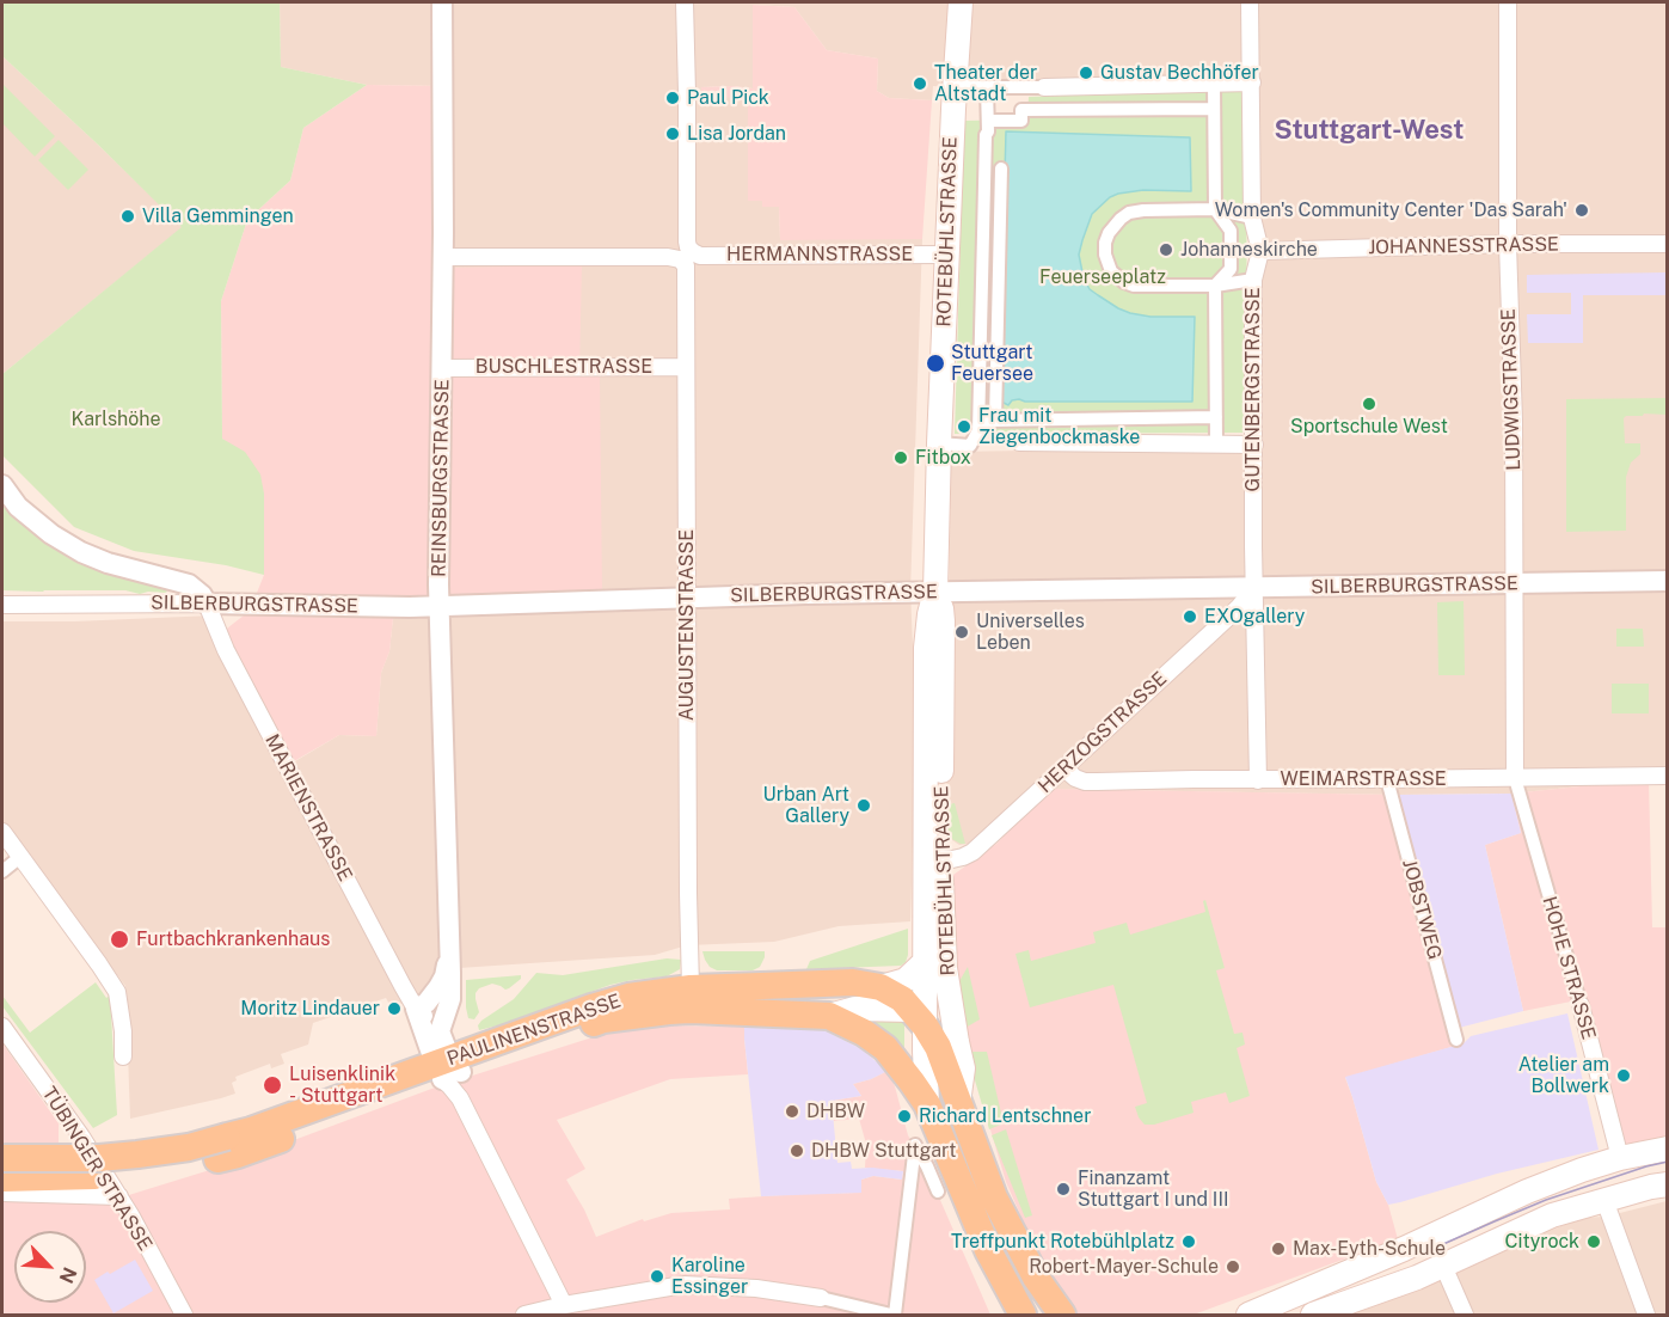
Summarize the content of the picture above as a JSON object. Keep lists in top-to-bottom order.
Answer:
{
  "streets": {
    "main road": ["ROTEBÜHLSTRASSE", "PAULINENSTRASSE"],
    "street": [
      "JOHANNESSTRASSE",
      "HERMANNSTRASSE",
      "BUSCHLESTRASSE",
      "GUTENBERGSTRASSE",
      "LUDWIGSTRASSE",
      "REINSBURGSTRASSE",
      "SILBERBURGSTRASSE",
      "AUGUSTENSTRASSE",
      "HERZOGSTRASSE",
      "WEIMARSTRASSE",
      "MARIENSTRASSE",
      "JOBSTWEG",
      "HOHE STRASSE",
      "TÜBINGER STRASSE"
    ]
  },
  "crossings": [
    ["ROTEBÜHLSTRASSE", "HERMANNSTRASSE"],
    ["ROTEBÜHLSTRASSE", "SILBERBURGSTRASSE"],
    ["ROTEBÜHLSTRASSE", "HERZOGSTRASSE"],
    ["ROTEBÜHLSTRASSE", "PAULINENSTRASSE"],
    ["JOHANNESSTRASSE", "GUTENBERGSTRASSE"],
    ["JOHANNESSTRASSE", "LUDWIGSTRASSE"],
    ["HERMANNSTRASSE", "REINSBURGSTRASSE"],
    ["HERMANNSTRASSE", "AUGUSTENSTRASSE"],
    ["BUSCHLESTRASSE", "REINSBURGSTRASSE"],
    ["BUSCHLESTRASSE", "AUGUSTENSTRASSE"],
    ["GUTENBERGSTRASSE", "SILBERBURGSTRASSE"],
    ["GUTENBERGSTRASSE", "HERZOGSTRASSE"],
    ["GUTENBERGSTRASSE", "WEIMARSTRASSE"],
    ["LUDWIGSTRASSE", "SILBERBURGSTRASSE"],
    ["LUDWIGSTRASSE", "WEIMARSTRASSE"],
    ["LUDWIGSTRASSE", "HOHE STRASSE"],
    ["REINSBURGSTRASSE", "SILBERBURGSTRASSE"],
    ["REINSBURGSTRASSE", "MARIENSTRASSE"],
    ["SILBERBURGSTRASSE", "AUGUSTENSTRASSE"],
    ["SILBERBURGSTRASSE", "HERZOGSTRASSE"],
    ["SILBERBURGSTRASSE", "MARIENSTRASSE"],
    ["AUGUSTENSTRASSE", "PAULINENSTRASSE"],
    ["HERZOGSTRASSE", "WEIMARSTRASSE"],
    ["WEIMARSTRASSE", "JOBSTWEG"],
    ["WEIMARSTRASSE", "HOHE STRASSE"],
    ["MARIENSTRASSE", "PAULINENSTRASSE"]
  ],
  "districts": ["Stuttgart-West"],
  "parks": ["Feuerseeplatz", "Karlshöhe"],
  "places": [
    "Gustav Bechhöfer",
    "Theater der Altstadt",
    "Paul Pick",
    "Lisa Jordan",
    "Women's Community Center 'Das Sarah'",
    "Villa Gemmingen",
    "Johanneskirche",
    "Stuttgart Feuersee",
    "Sportschule West",
    "Frau mit Ziegenbockmaske",
    "Fitbox",
    "EXOgallery",
    "Universelles Leben",
    "Urban Art Gallery",
    "Furtbachkrankenhaus",
    "Moritz Lindauer",
    "Atelier am Bollwerk",
    "Luisenklinik - Stuttgart",
    "DHBW",
    "Richard Lentschner",
    "DHBW Stuttgart",
    "Finanzamt Stuttgart I und III",
    "Treffpunkt Rotebühlplatz",
    "Cityrock",
    "Max-Eyth-Schule",
    "Robert-Mayer-Schule",
    "Karoline Essinger"
  ],
  "north": "bottom right"
}
